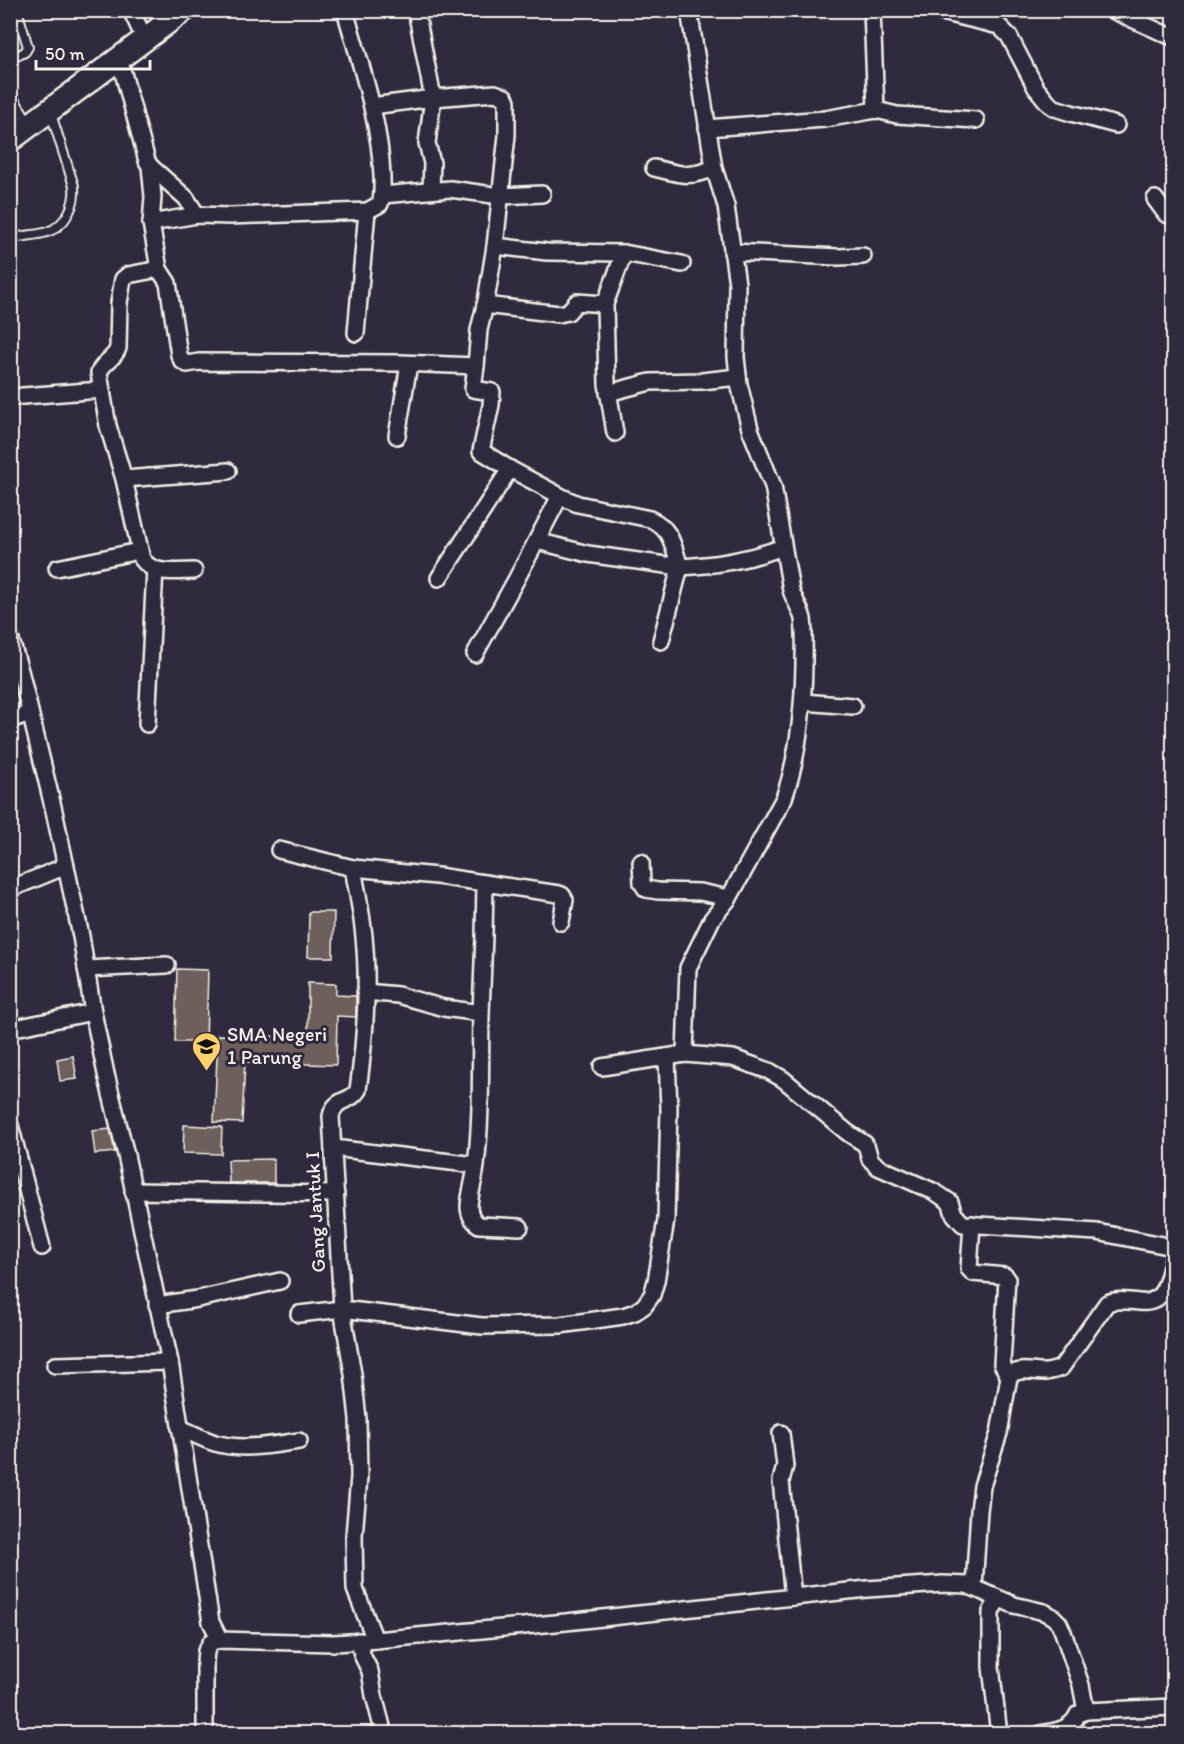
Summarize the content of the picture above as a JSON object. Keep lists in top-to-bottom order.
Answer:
{
  "streets": {
    "street": ["Gang Jantuk I"]
  },
  "places": {
    "school or university": ["SMA Negeri 1 Parung"]
  },
  "scale_bar": "50 m"
}
